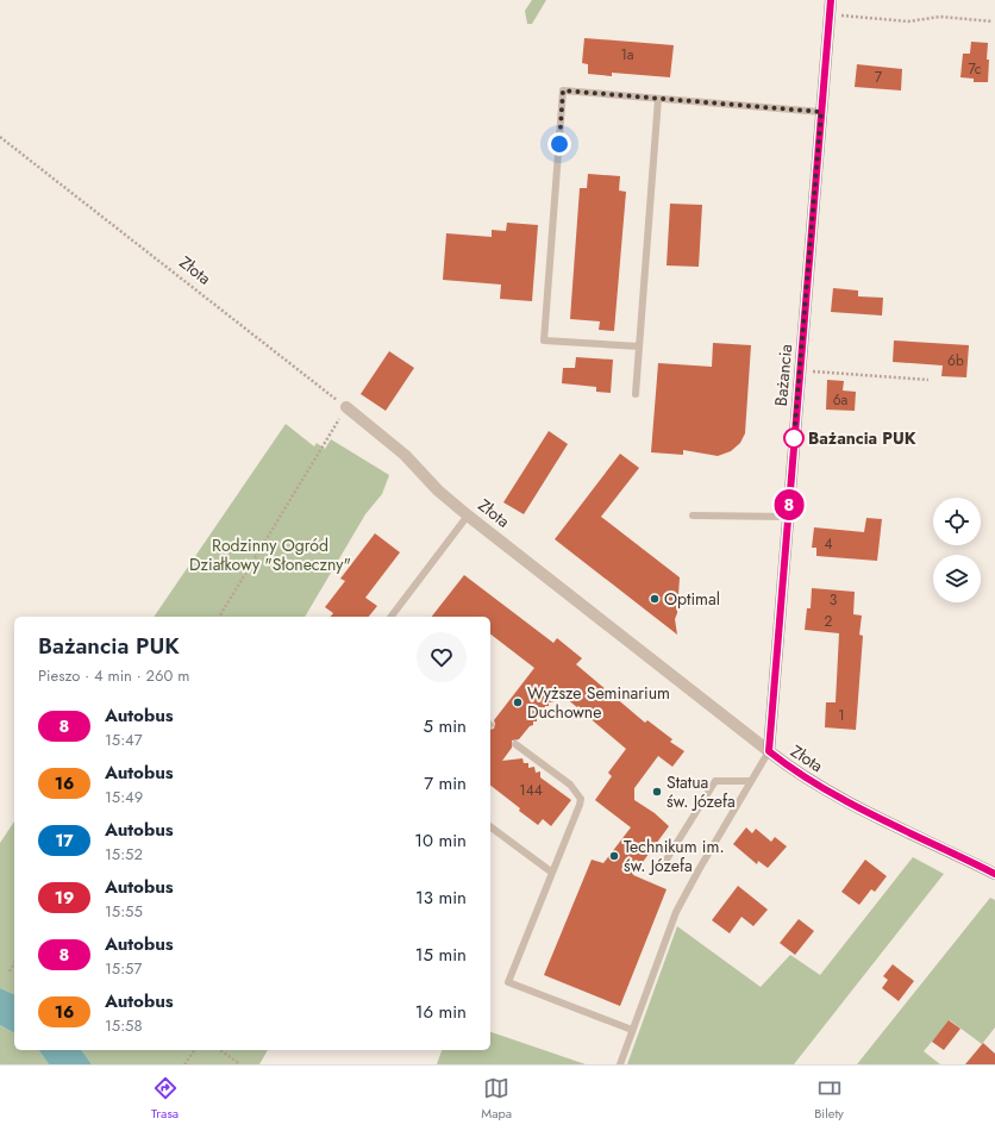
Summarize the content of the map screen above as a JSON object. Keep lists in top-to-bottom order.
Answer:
{
  "streets": {
    "street": ["Złota", "Bażancia"]
  },
  "crossings": [
    ["Złota", "Bażancia"]
  ],
  "parks": ["Rodzinny Ogród Działkowy \"Słoneczny\""],
  "places": [
    "Bażancia PUK",
    "Optimal",
    "Wyższe Seminarium Duchowne",
    "Statua św. Józefa",
    "Technikum im. św. Józefa"
  ],
  "lines": ["bus line 8"],
  "house_numbers": [
    "1a",
    "7c",
    "7",
    "6b",
    "6a",
    "4",
    "3",
    "2",
    "1",
    "144"
  ],
  "page": {
    "on_map": "8",
    "heading": ["Bażancia PUK", "Pieszo · 4 min · 260 m"],
    "list": [
      {
        "mark": "8",
        "name": "Autobus",
        "note": "15:47",
        "value": "5 min"
      },
      {
        "mark": "16",
        "name": "Autobus",
        "note": "15:49",
        "value": "7 min"
      },
      {
        "mark": "17",
        "name": "Autobus",
        "note": "15:52",
        "value": "10 min"
      },
      {
        "mark": "19",
        "name": "Autobus",
        "note": "15:55",
        "value": "13 min"
      },
      {
        "mark": "8",
        "name": "Autobus",
        "note": "15:57",
        "value": "15 min"
      },
      {
        "mark": "16",
        "name": "Autobus",
        "note": "15:58",
        "value": "16 min"
      }
    ],
    "tabs": ["Trasa", "Mapa", "Bilety"]
  }
}
